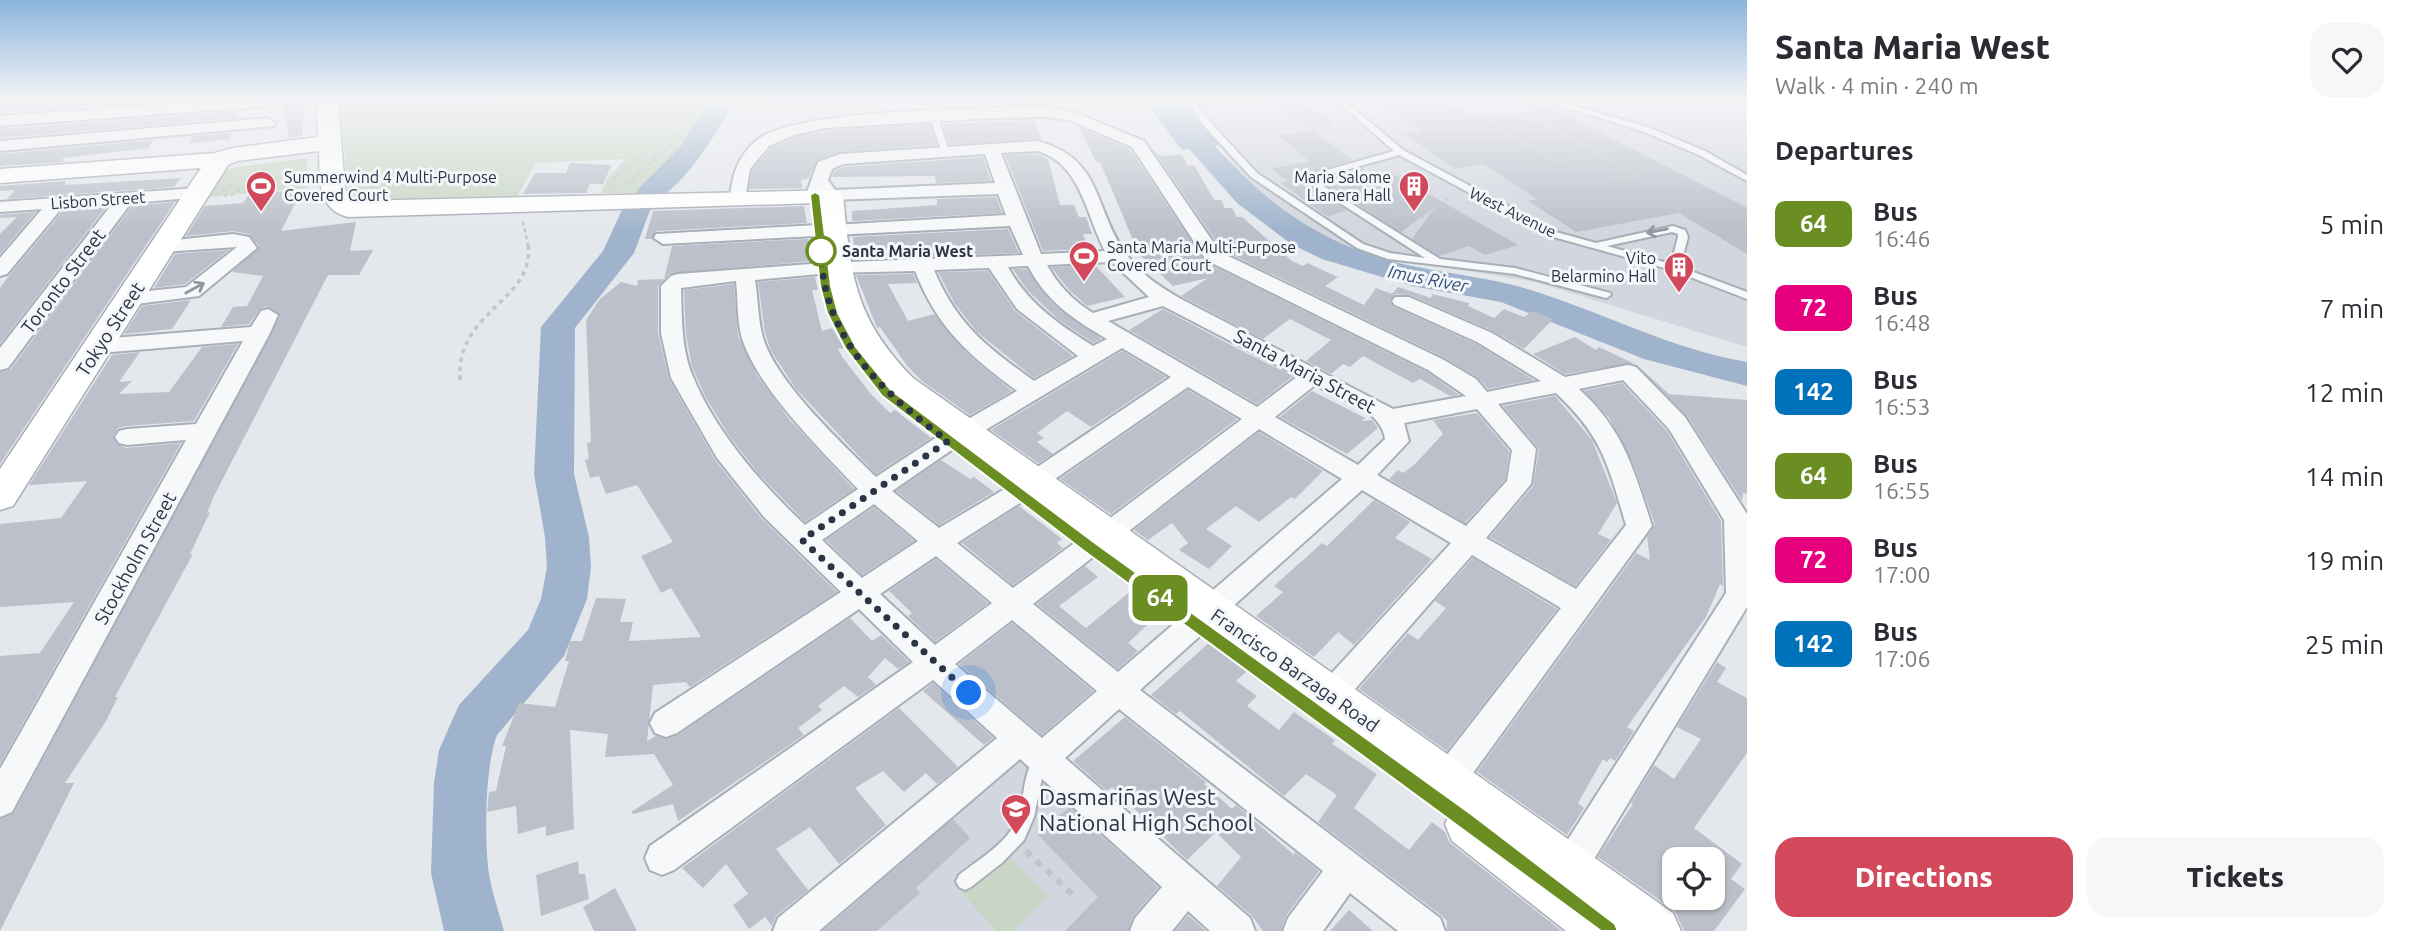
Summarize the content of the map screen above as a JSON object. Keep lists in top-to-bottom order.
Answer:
{
  "streets": {
    "street": [
      "Lisbon Street",
      "Toronto Street",
      "Tokyo Street",
      "Santa Maria Street",
      "Stockholm Street",
      "Francisco Barzaga Road"
    ],
    "lane": ["West Avenue"]
  },
  "crossings": [
    ["Lisbon Street", "Toronto Street"],
    ["Lisbon Street", "Tokyo Street"],
    ["Tokyo Street", "Stockholm Street"],
    ["Santa Maria Street", "Francisco Barzaga Road"]
  ],
  "water": ["Imus River"],
  "places": {
    "sports": ["Summerwind 4 Multi-Purpose Covered Court", "Santa Maria Multi-Purpose Covered Court"],
    "building": ["Maria Salome Llanera Hall", "Vito Belarmino Hall"],
    "other": ["Santa Maria West"],
    "school or university": ["Dasmariñas West National High School"]
  },
  "lines": ["bus line 64"],
  "page": {
    "on_map": "64",
    "heading": [
      ["Santa Maria West", "Walk · 4 min · 240 m"],
      "Departures"
    ],
    "list": [
      {
        "mark": "64",
        "name": "Bus",
        "note": "16:46",
        "value": "5 min"
      },
      {
        "mark": "72",
        "name": "Bus",
        "note": "16:48",
        "value": "7 min"
      },
      {
        "mark": "142",
        "name": "Bus",
        "note": "16:53",
        "value": "12 min"
      },
      {
        "mark": "64",
        "name": "Bus",
        "note": "16:55",
        "value": "14 min"
      },
      {
        "mark": "72",
        "name": "Bus",
        "note": "17:00",
        "value": "19 min"
      },
      {
        "mark": "142",
        "name": "Bus",
        "note": "17:06",
        "value": "25 min"
      }
    ],
    "buttons": ["Directions", "Tickets"]
  }
}
